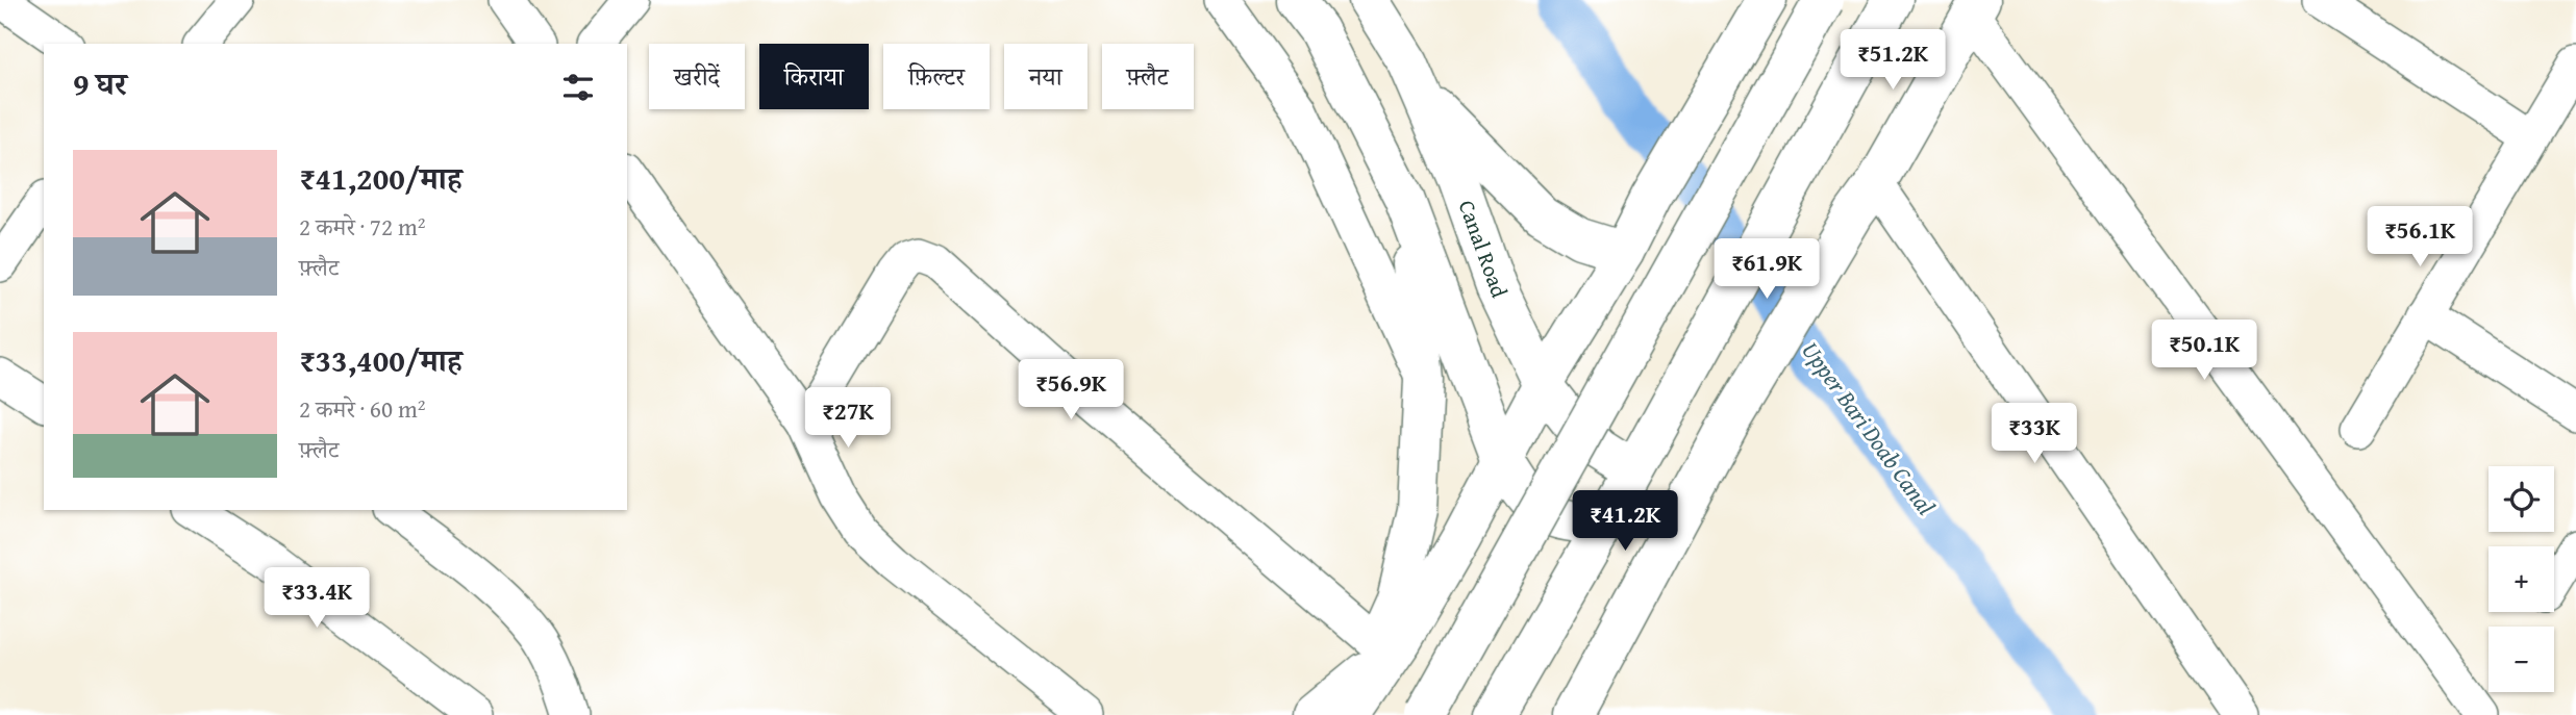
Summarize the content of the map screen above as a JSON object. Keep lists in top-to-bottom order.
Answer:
{
  "streets": {
    "main road": ["Canal Road"]
  },
  "water": ["Upper Bari Doab Canal"],
  "page": {
    "price": [
      "₹51.2K",
      "₹56.1K",
      "₹61.9K",
      "₹50.1K",
      "₹56.9K",
      "₹27K",
      "₹33K",
      "₹41.2K",
      "₹33.4K"
    ],
    "chip": [
      "खरीदें",
      "किराया",
      "फ़िल्टर",
      "नया",
      "फ़्लैट"
    ],
    "heading": "9 घर",
    "list": [
      {
        "name": "₹41,200/माह",
        "note": "2 कमरे · 72 m² · फ़्लैट"
      },
      {
        "name": "₹33,400/माह",
        "note": "2 कमरे · 60 m² · फ़्लैट"
      }
    ],
    "map_buttons": ["+", "−"]
  }
}
